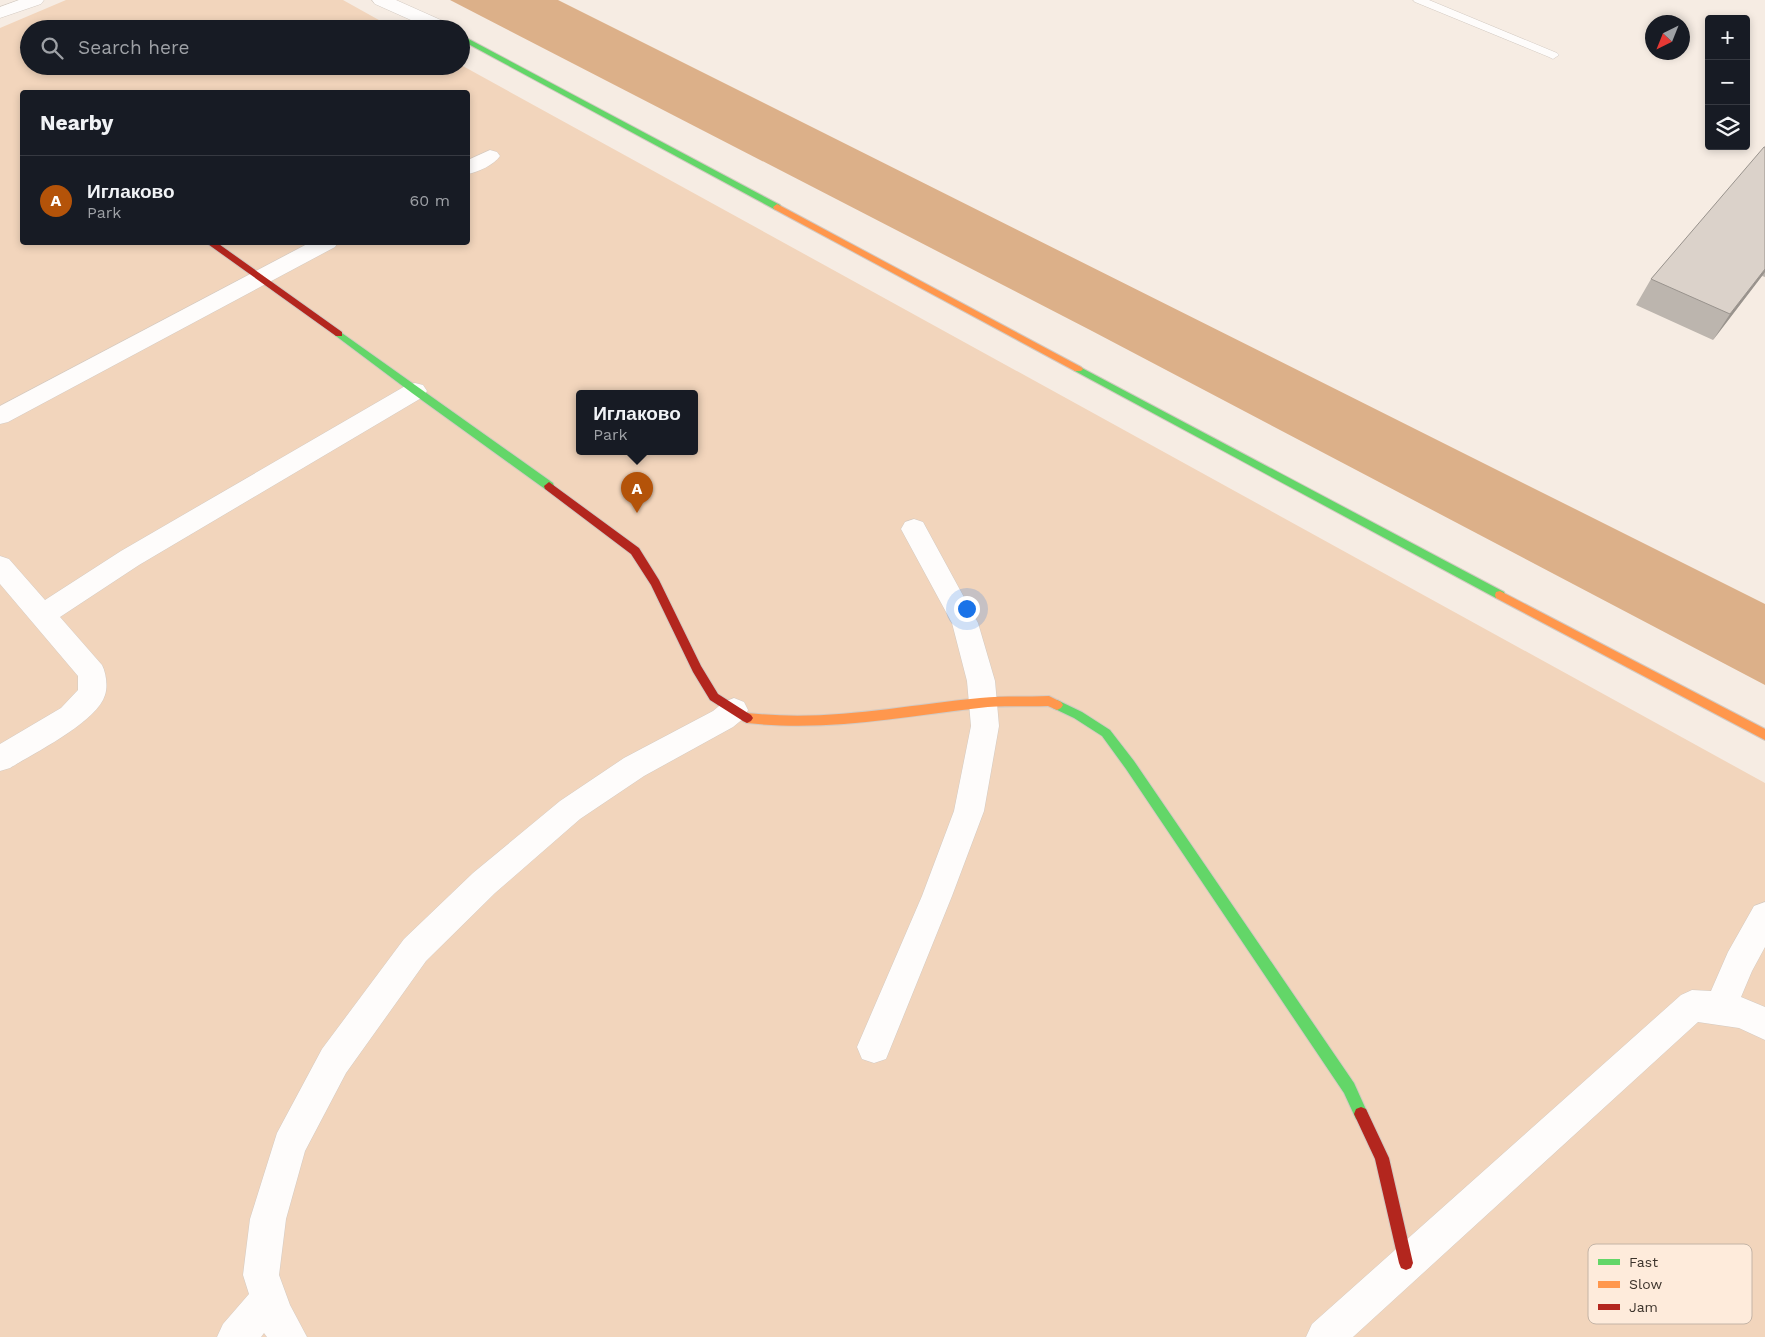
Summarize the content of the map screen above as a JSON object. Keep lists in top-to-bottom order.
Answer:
{
  "legend": ["Fast", "Slow", "Jam"],
  "north": "bottom left",
  "page": {
    "map_buttons": ["+", "−"],
    "search": "Search here",
    "heading": "Nearby",
    "list": [
      {
        "mark": "A",
        "name": "Иглаково",
        "note": "Park",
        "value": "60 m"
      }
    ],
    "popup": ["Иглаково", "Park"],
    "pins": "A"
  }
}
